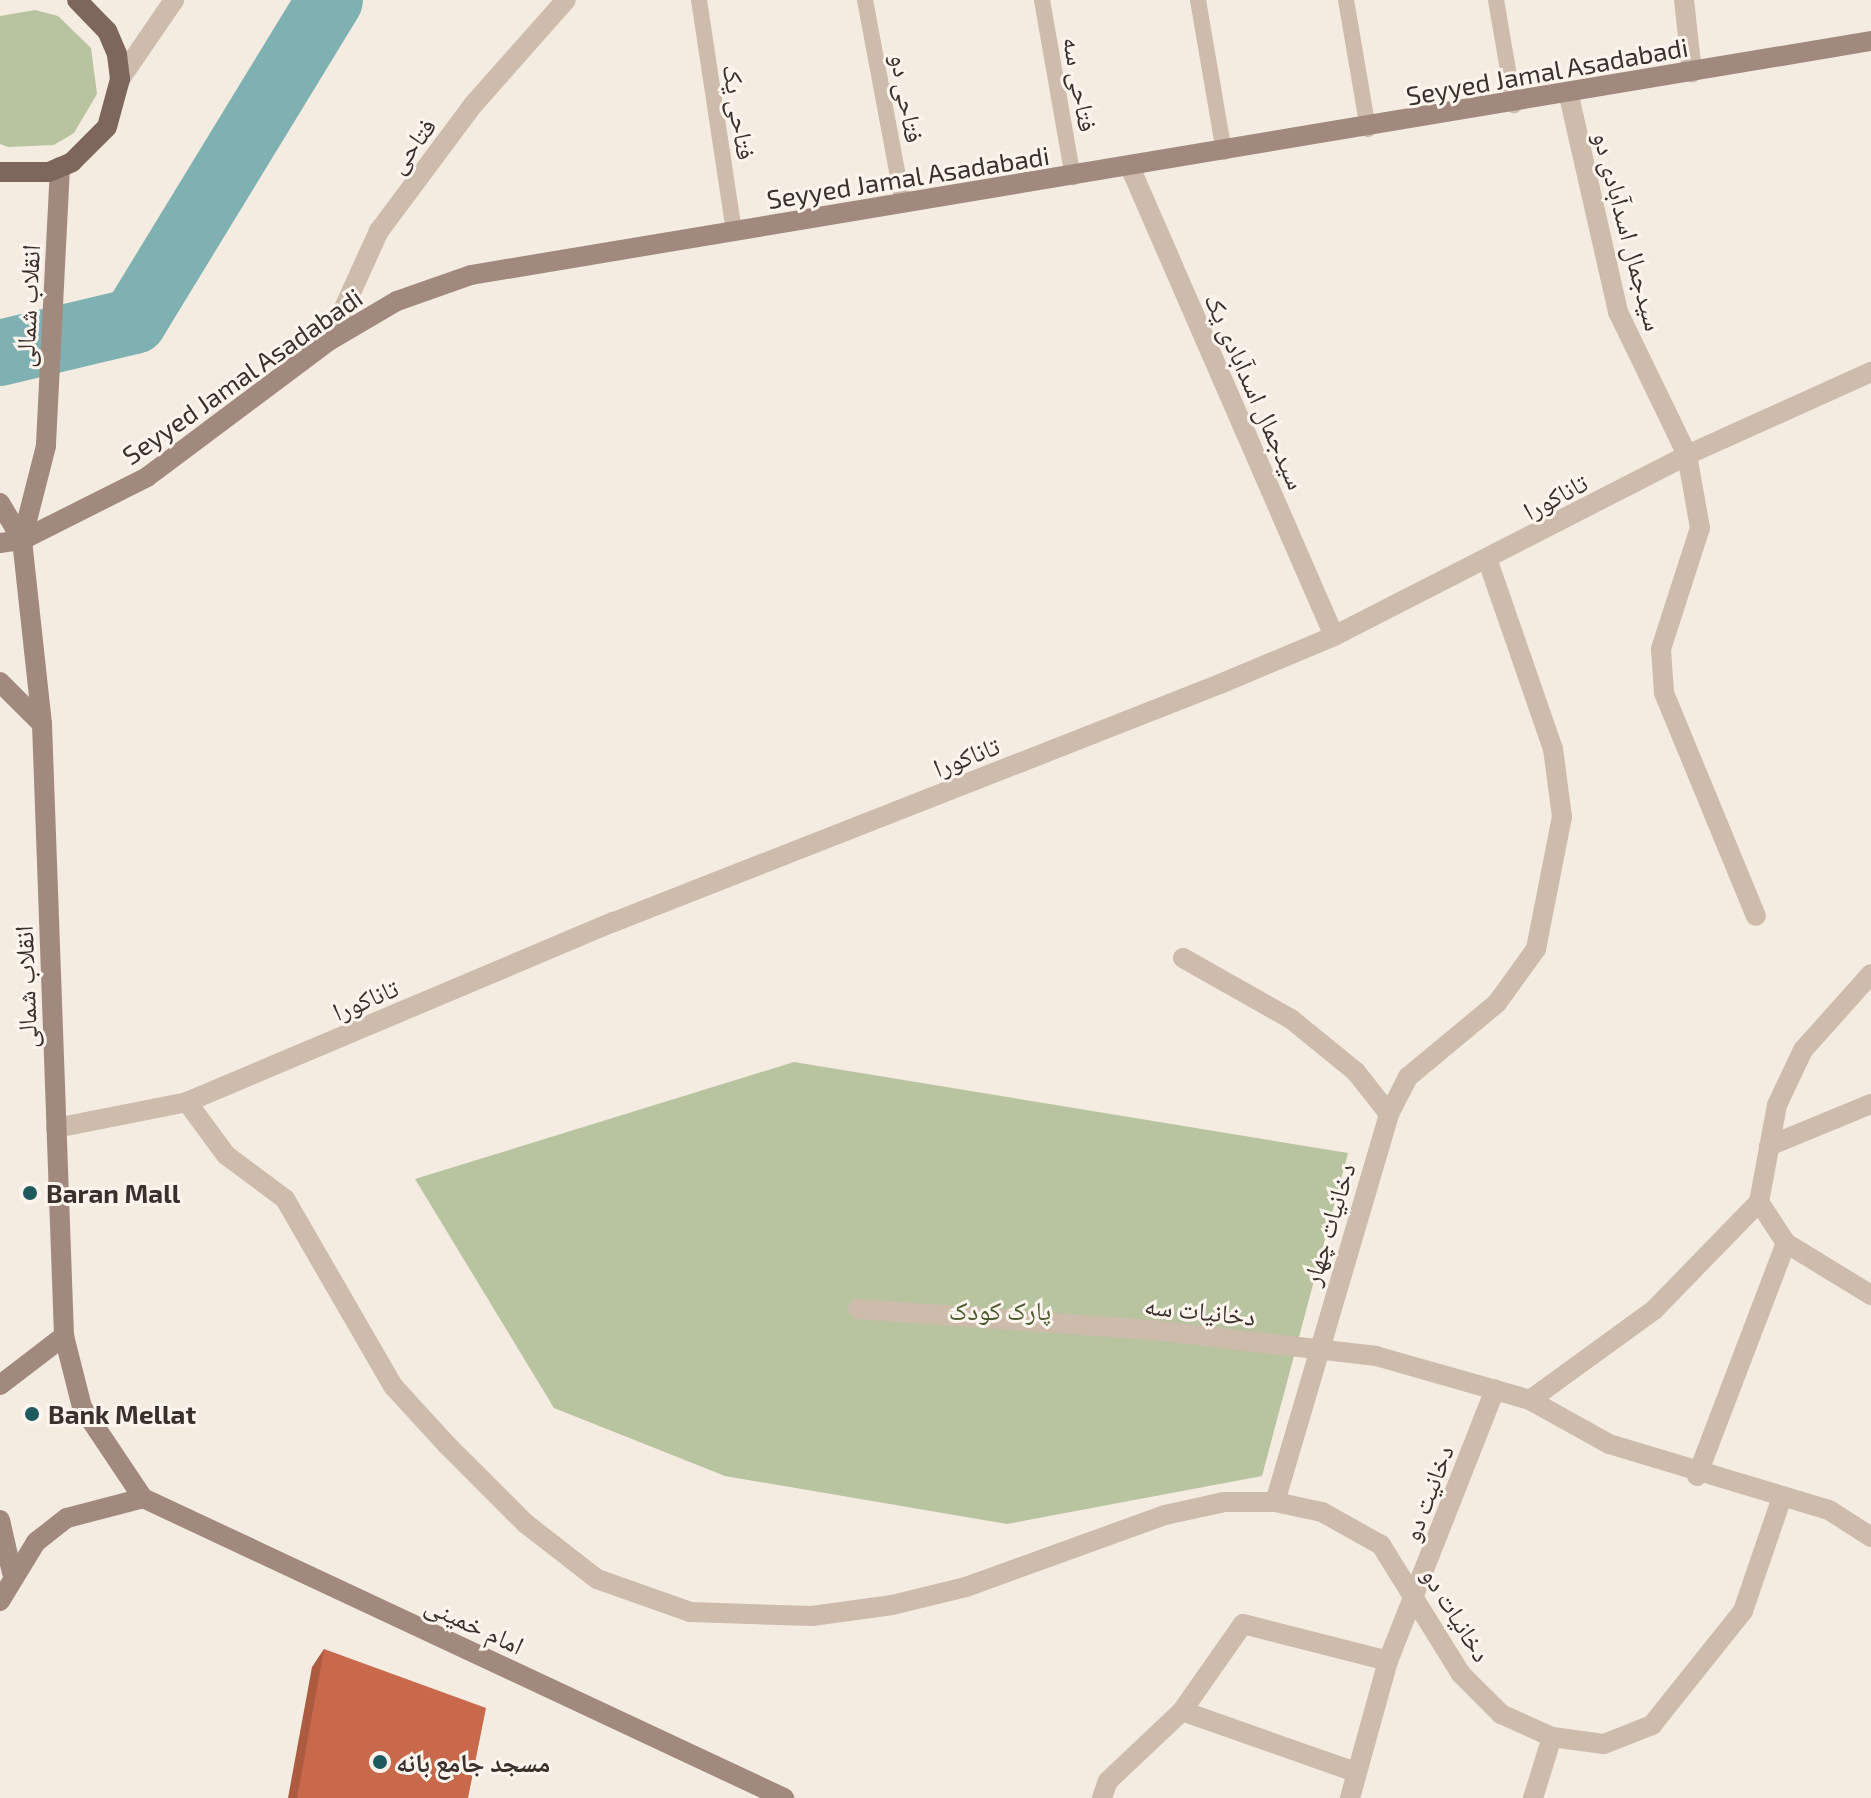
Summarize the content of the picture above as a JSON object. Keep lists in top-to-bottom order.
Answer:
{
  "streets": {
    "main road": ["Seyyed Jamal Asadabadi", "انقلاب شمالی", "امام خمینی"],
    "street": [
      "فتاحی",
      "سیدجمال اسدآبادی دو",
      "سیدجمال اسدآبادی یک",
      "تاناکورا",
      "دخانیات چهار",
      "دخانیات سه",
      "دخانیت دو",
      "دخانیات دو"
    ],
    "lane": ["فتاحی سه", "فتاحی دو", "فتاحی یک"]
  },
  "crossings": [
    ["Seyyed Jamal Asadabadi", "فتاحی سه"],
    ["Seyyed Jamal Asadabadi", "فتاحی دو"],
    ["Seyyed Jamal Asadabadi", "فتاحی یک"],
    ["Seyyed Jamal Asadabadi", "فتاحی"],
    ["Seyyed Jamal Asadabadi", "سیدجمال اسدآبادی دو"],
    ["Seyyed Jamal Asadabadi", "انقلاب شمالی"],
    ["Seyyed Jamal Asadabadi", "سیدجمال اسدآبادی یک"],
    ["سیدجمال اسدآبادی دو", "تاناکورا"],
    ["انقلاب شمالی", "تاناکورا"],
    ["انقلاب شمالی", "امام خمینی"],
    ["سیدجمال اسدآبادی یک", "تاناکورا"],
    ["تاناکورا", "دخانیات چهار"],
    ["تاناکورا", "دخانیات دو"],
    ["دخانیات چهار", "دخانیات سه"],
    ["دخانیات چهار", "دخانیات دو"],
    ["دخانیات سه", "دخانیت دو"],
    ["دخانیات سه", "دخانیات دو"],
    ["دخانیت دو", "دخانیات دو"]
  ],
  "parks": ["پارک کودک"],
  "places": ["Baran Mall", "Bank Mellat", "مسجد جامع بانه"]
}
